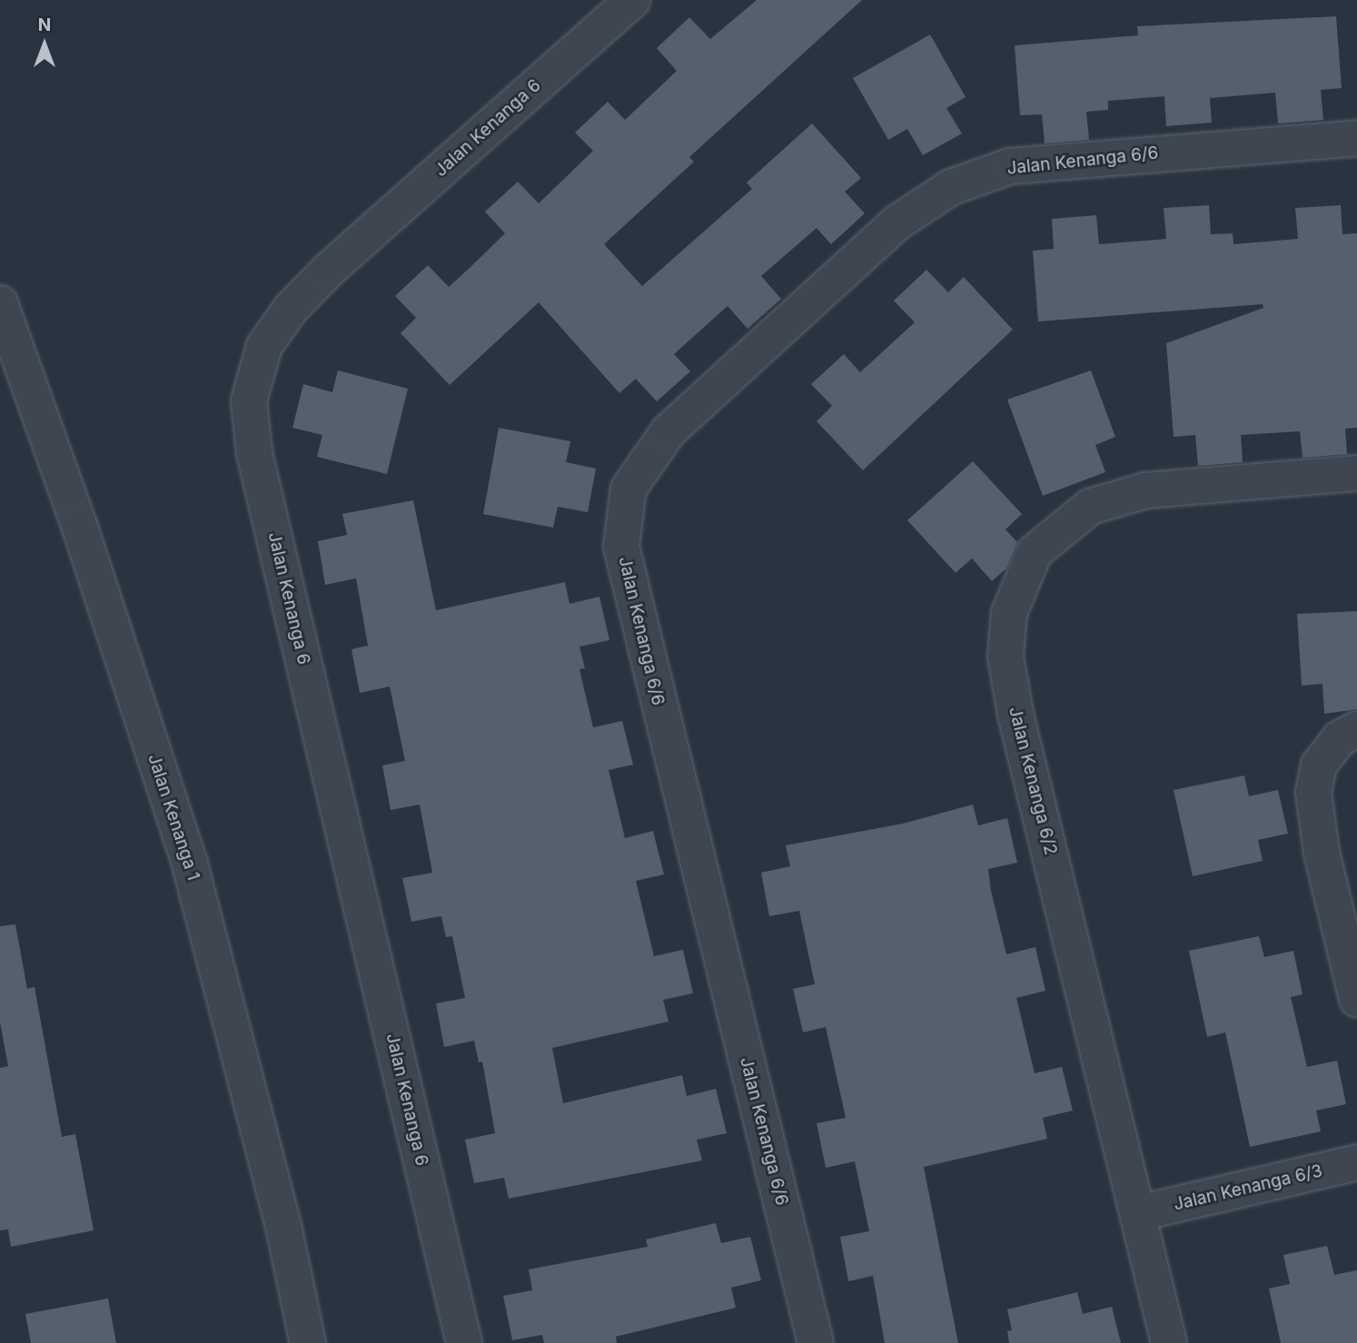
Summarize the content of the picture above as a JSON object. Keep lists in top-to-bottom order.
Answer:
{
  "streets": {
    "street": [
      "Jalan Kenanga 6",
      "Jalan Kenanga 6/6",
      "Jalan Kenanga 6/2",
      "Jalan Kenanga 1",
      "Jalan Kenanga 6/3"
    ]
  },
  "crossings": [
    ["Jalan Kenanga 6/2", "Jalan Kenanga 6/3"]
  ],
  "north": "top"
}
